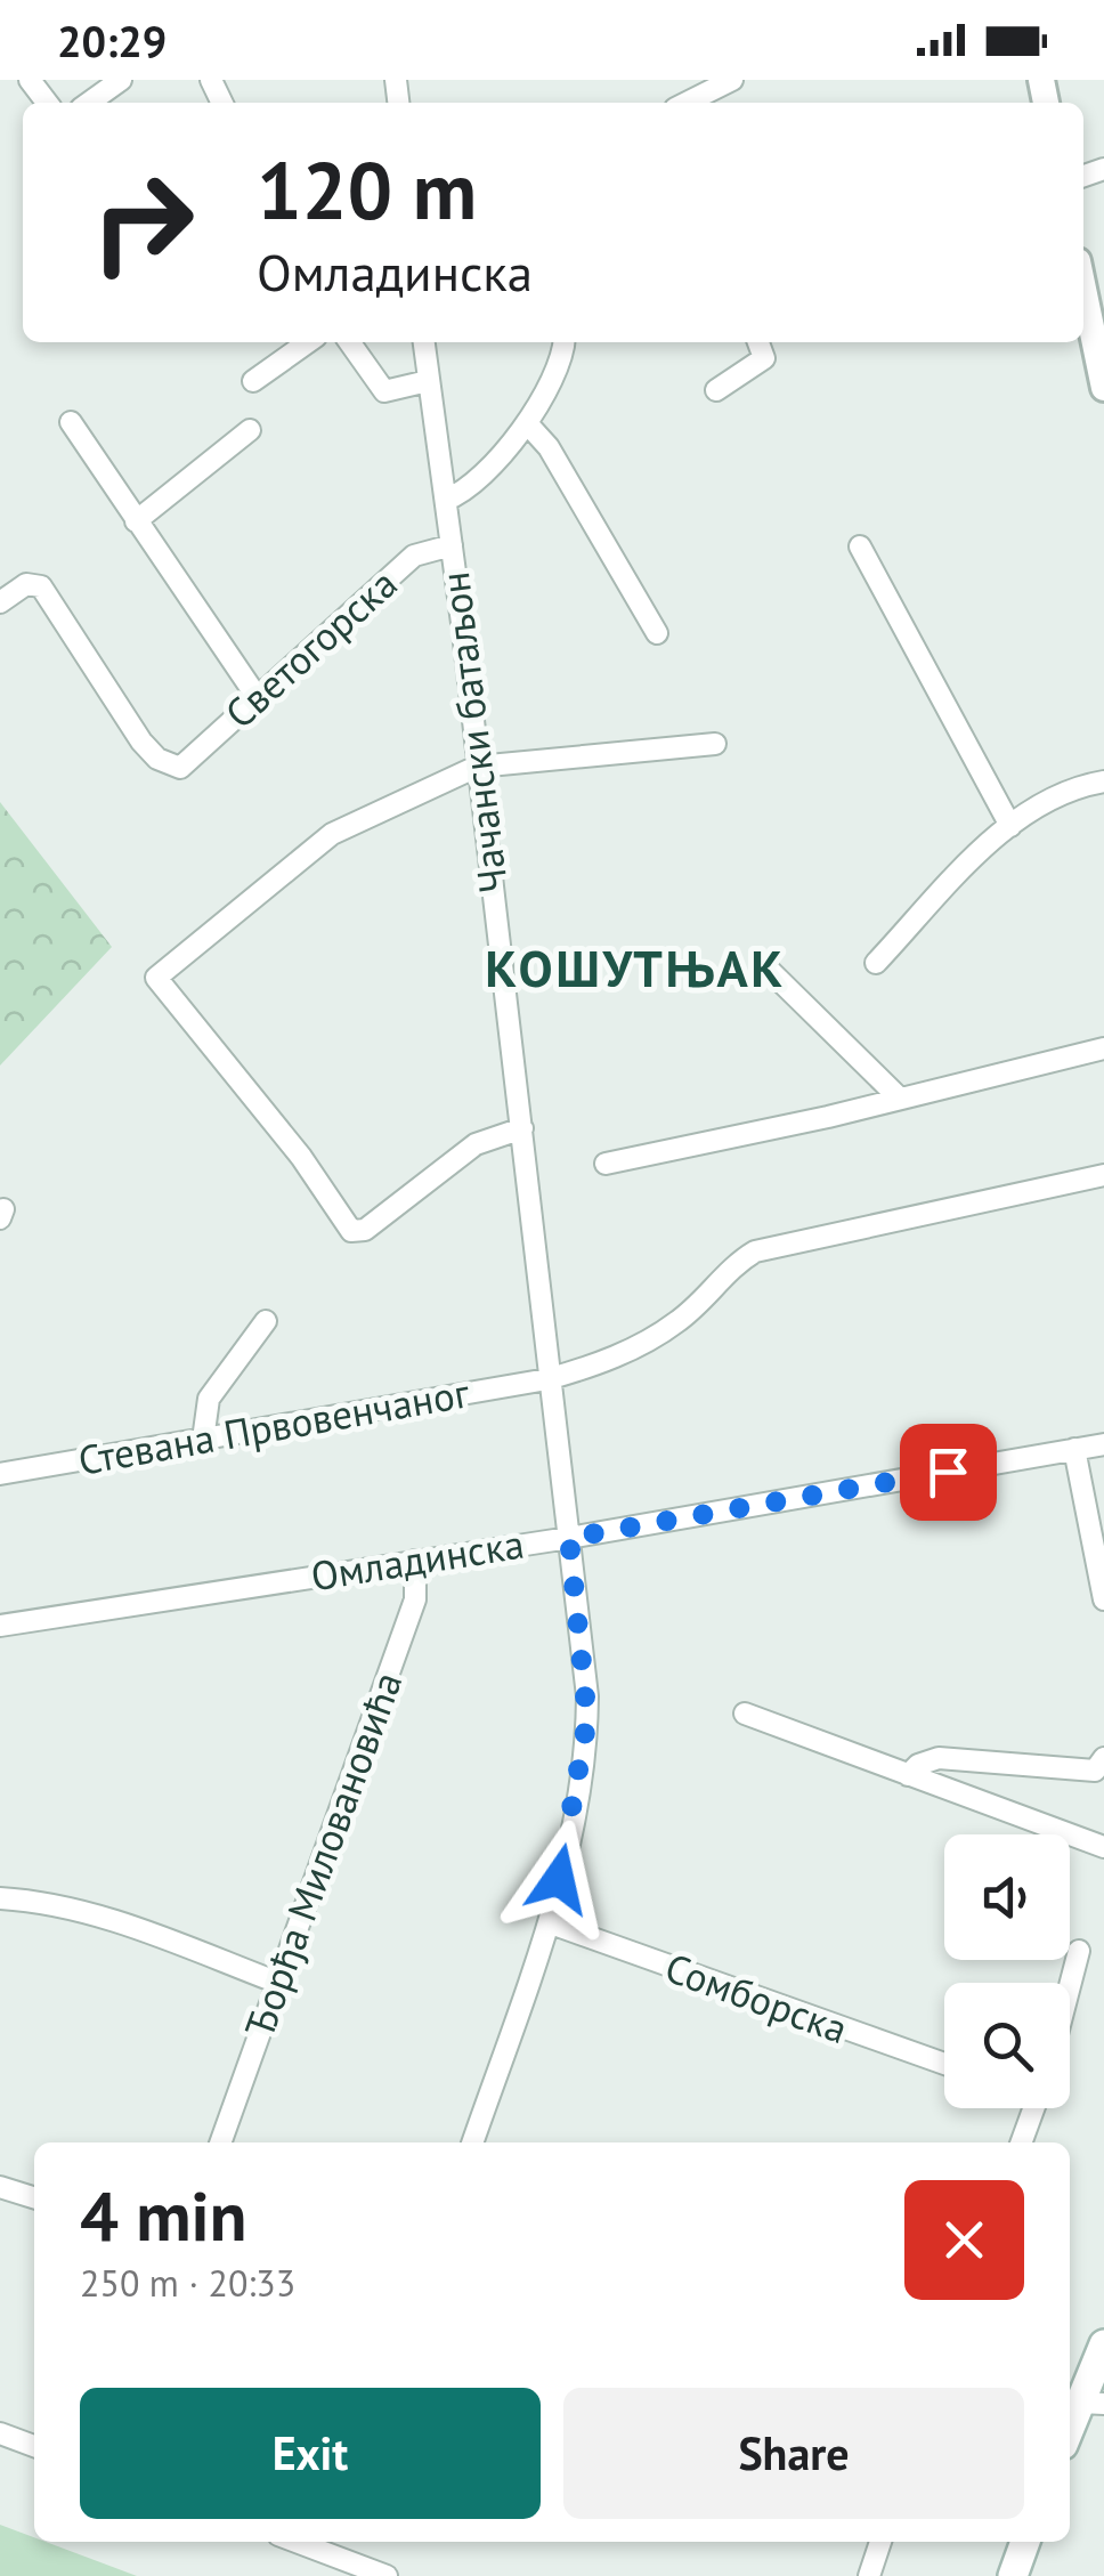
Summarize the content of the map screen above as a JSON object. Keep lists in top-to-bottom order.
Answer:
{
  "streets": {
    "street": [
      "Светогорска",
      "Чачански батаљон",
      "Стевана Првовенчаног",
      "Омладинска",
      "Ђорђа Миловановића",
      "Сомборска"
    ]
  },
  "crossings": [
    ["Светогорска", "Чачански батаљон"],
    ["Чачански батаљон", "Стевана Првовенчаног"],
    ["Чачански батаљон", "Омладинска"],
    ["Чачански батаљон", "Сомборска"],
    ["Омладинска", "Ђорђа Миловановића"]
  ],
  "districts": ["КОШУТЊАК"],
  "page": {
    "status": "20:29",
    "turn": ["120 m", "Омладинска"],
    "heading": ["4 min", "250 m · 20:33"],
    "buttons": ["Exit", "Share"]
  }
}
